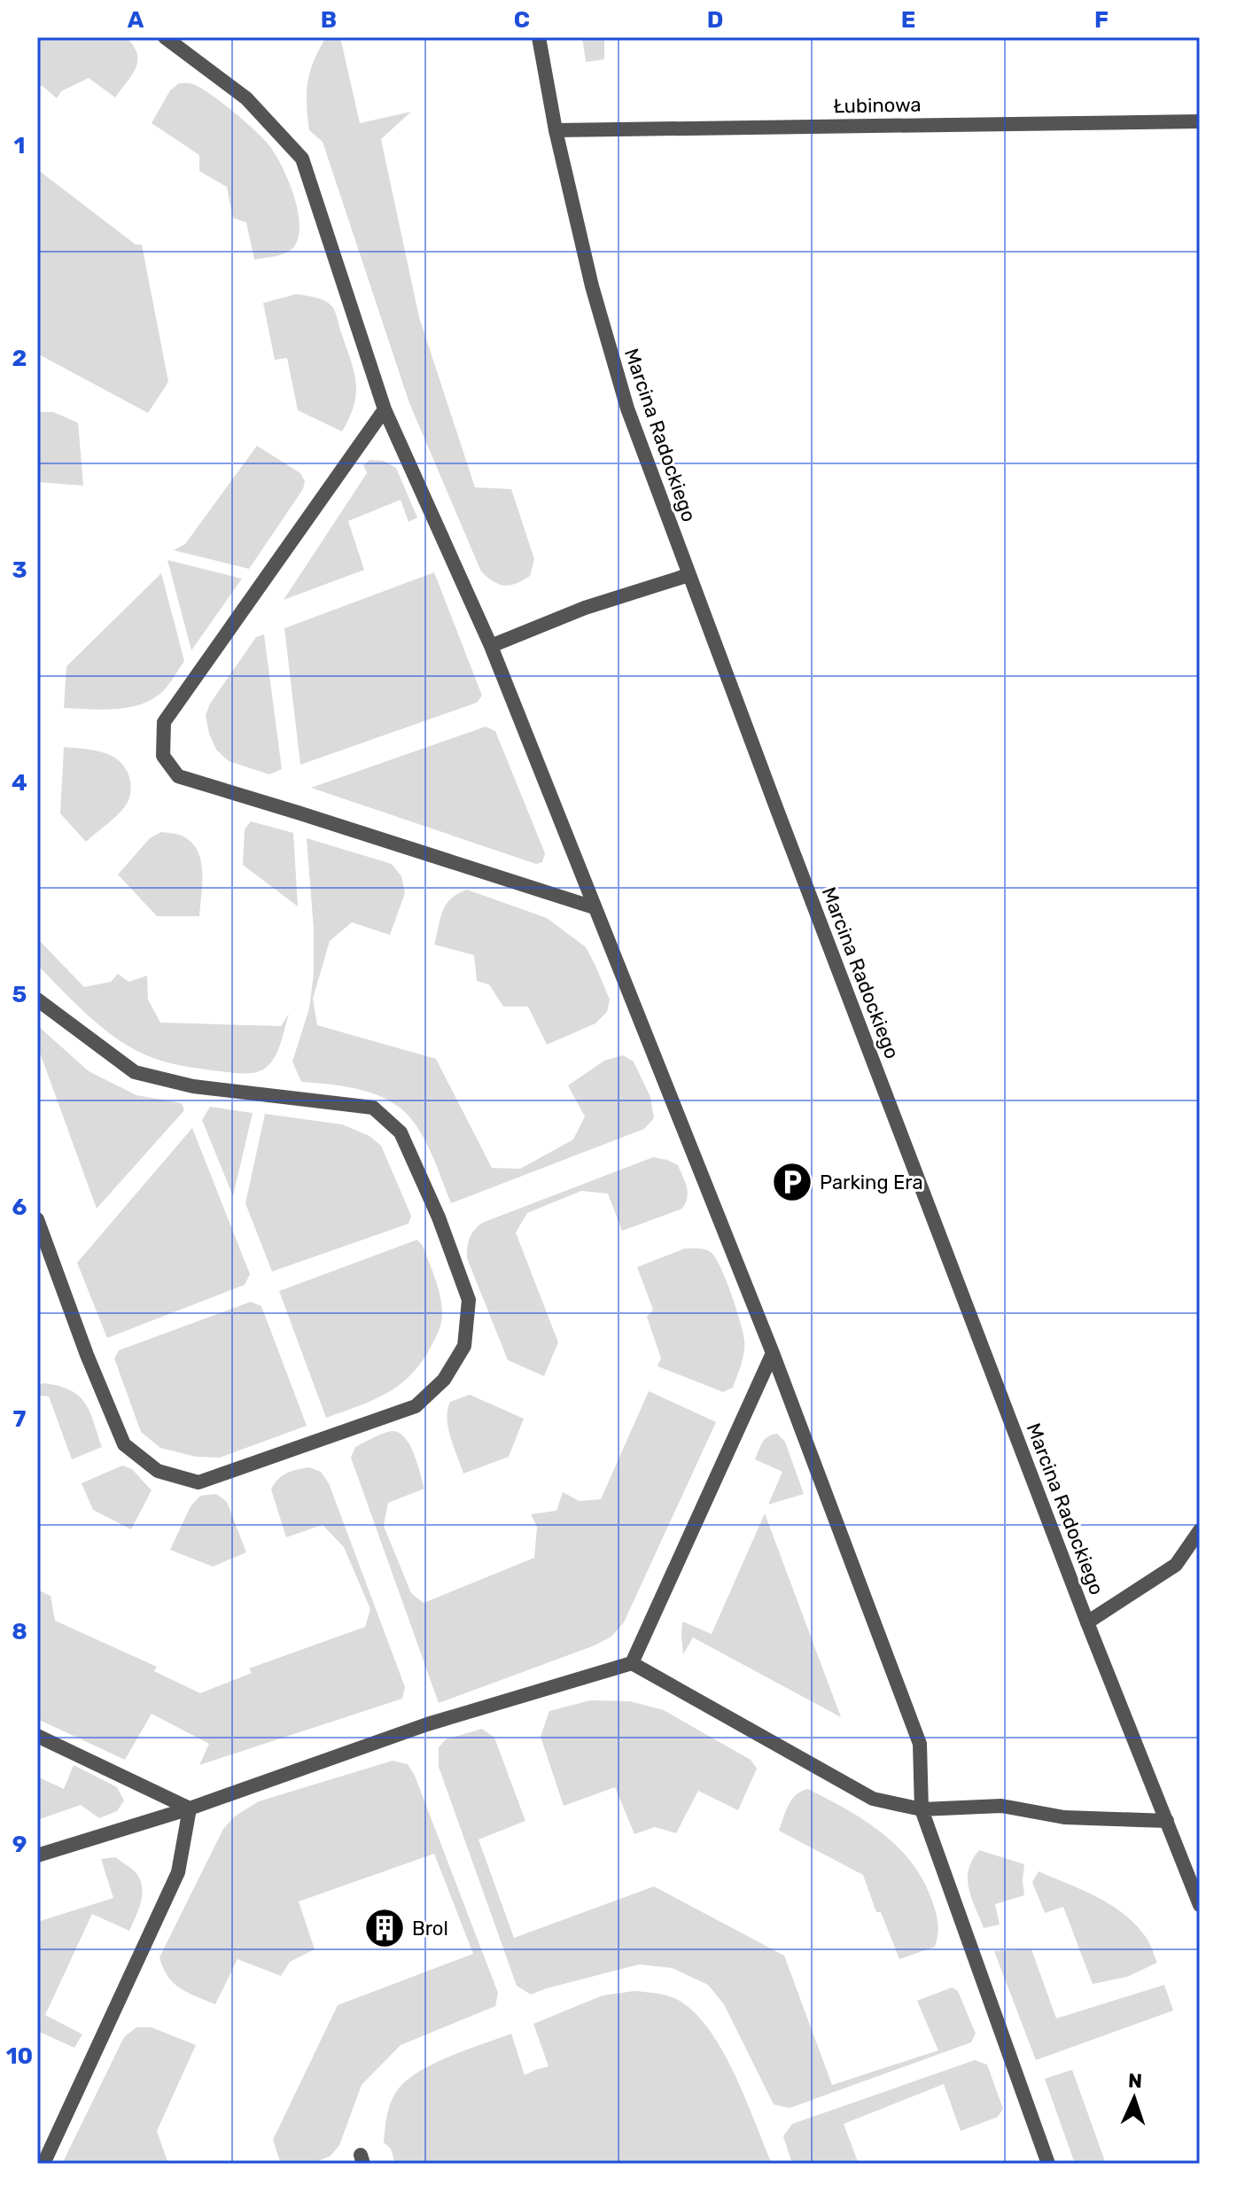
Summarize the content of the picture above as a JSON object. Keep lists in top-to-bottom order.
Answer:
{
  "streets": {
    "street": ["Łubinowa", "Marcina Radockiego"]
  },
  "crossings": [
    ["Łubinowa", "Marcina Radockiego"]
  ],
  "places": {
    "parking": ["Parking Era"],
    "building": ["Brol"]
  },
  "north": "top",
  "grid": {
    "columns": [
      "A",
      "B",
      "C",
      "D",
      "E",
      "F"
    ],
    "rows": [
      "1",
      "2",
      "3",
      "4",
      "5",
      "6",
      "7",
      "8",
      "9",
      "10"
    ]
  }
}
